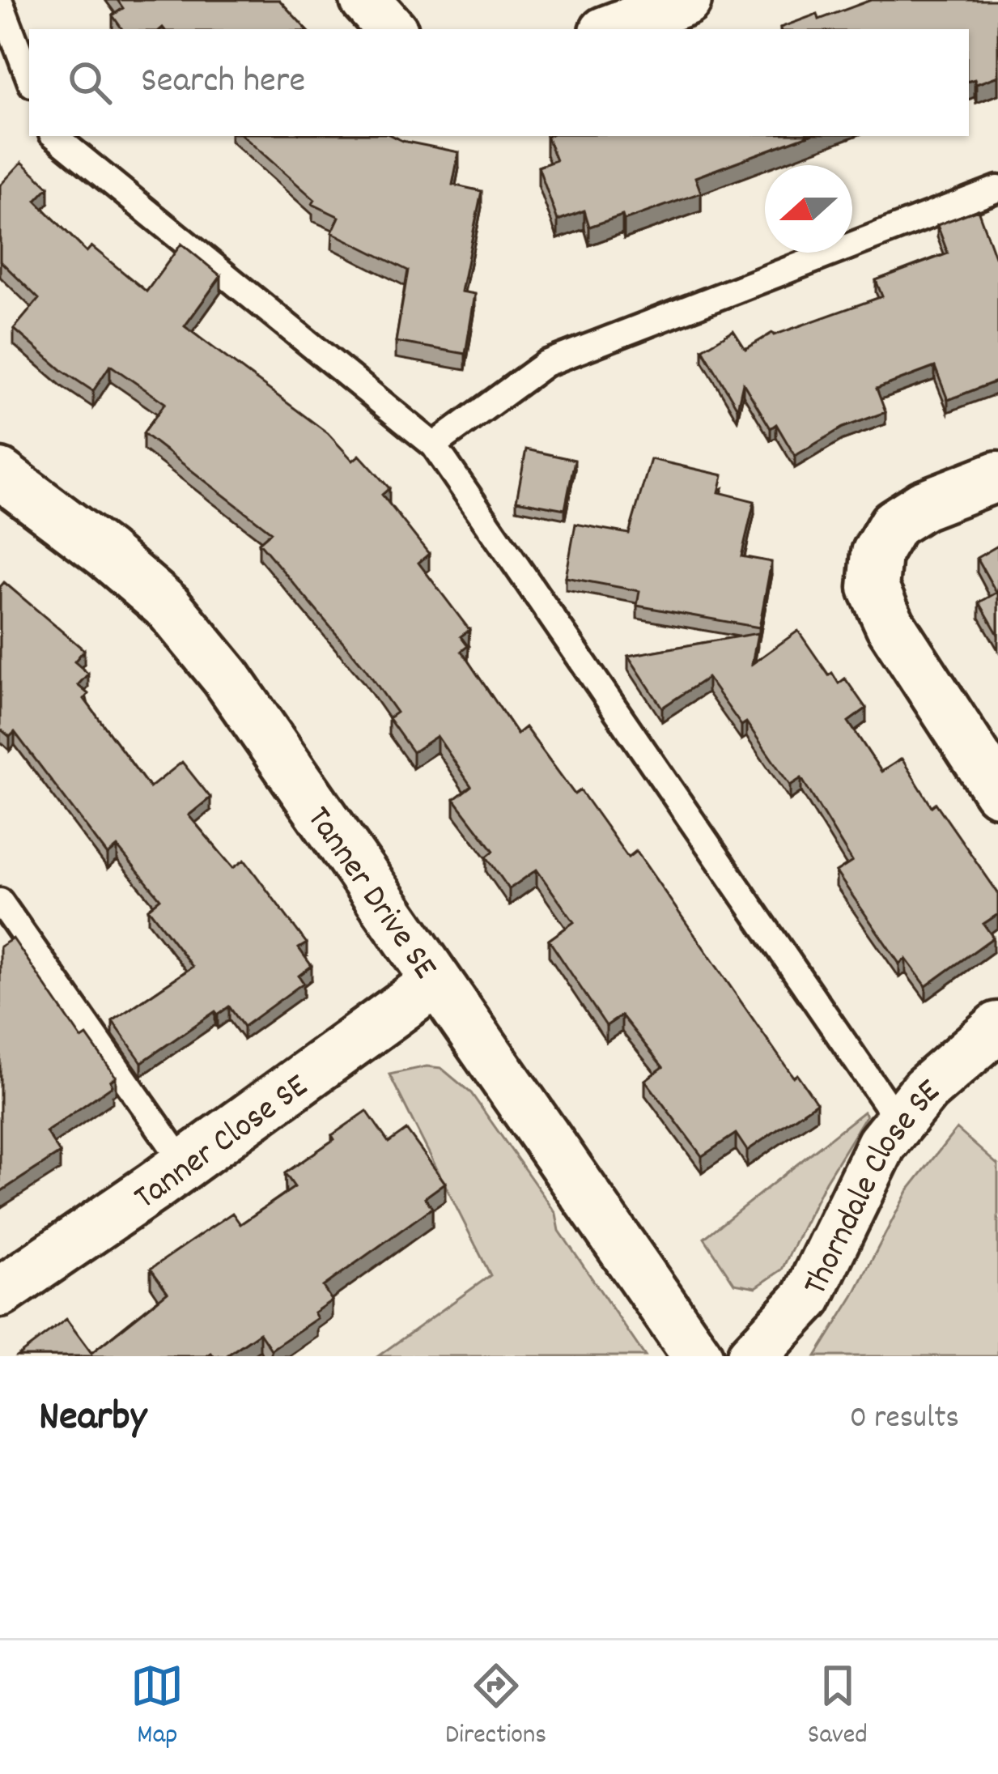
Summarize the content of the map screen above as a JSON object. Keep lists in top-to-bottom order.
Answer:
{
  "streets": {
    "street": ["Tanner Drive SE", "Tanner Close SE", "Thorndale Close SE"]
  },
  "crossings": [
    ["Tanner Drive SE", "Tanner Close SE"]
  ],
  "north": "left",
  "page": {
    "search": "Search here",
    "heading": ["Nearby", "0 results"],
    "nav": ["Map", "Directions", "Saved"]
  }
}
